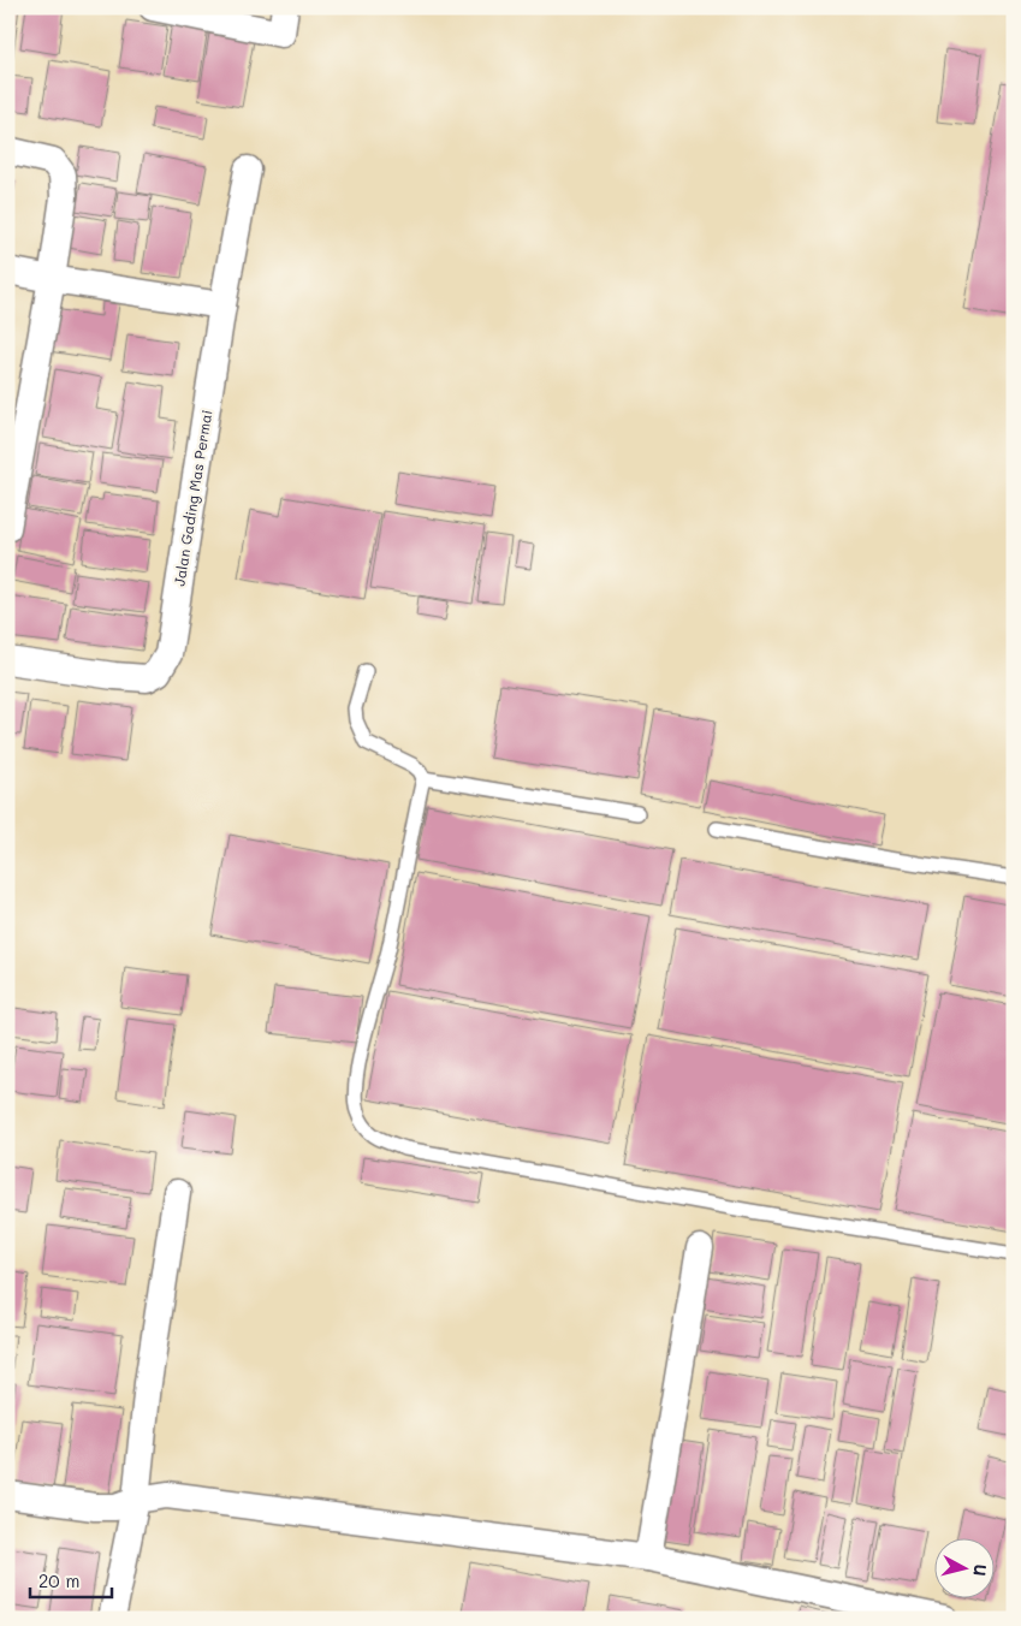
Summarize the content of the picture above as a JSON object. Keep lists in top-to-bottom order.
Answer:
{
  "streets": {
    "street": ["Jalan Gading Mas Permai"]
  },
  "scale_bar": "20 m",
  "north": "right"
}
